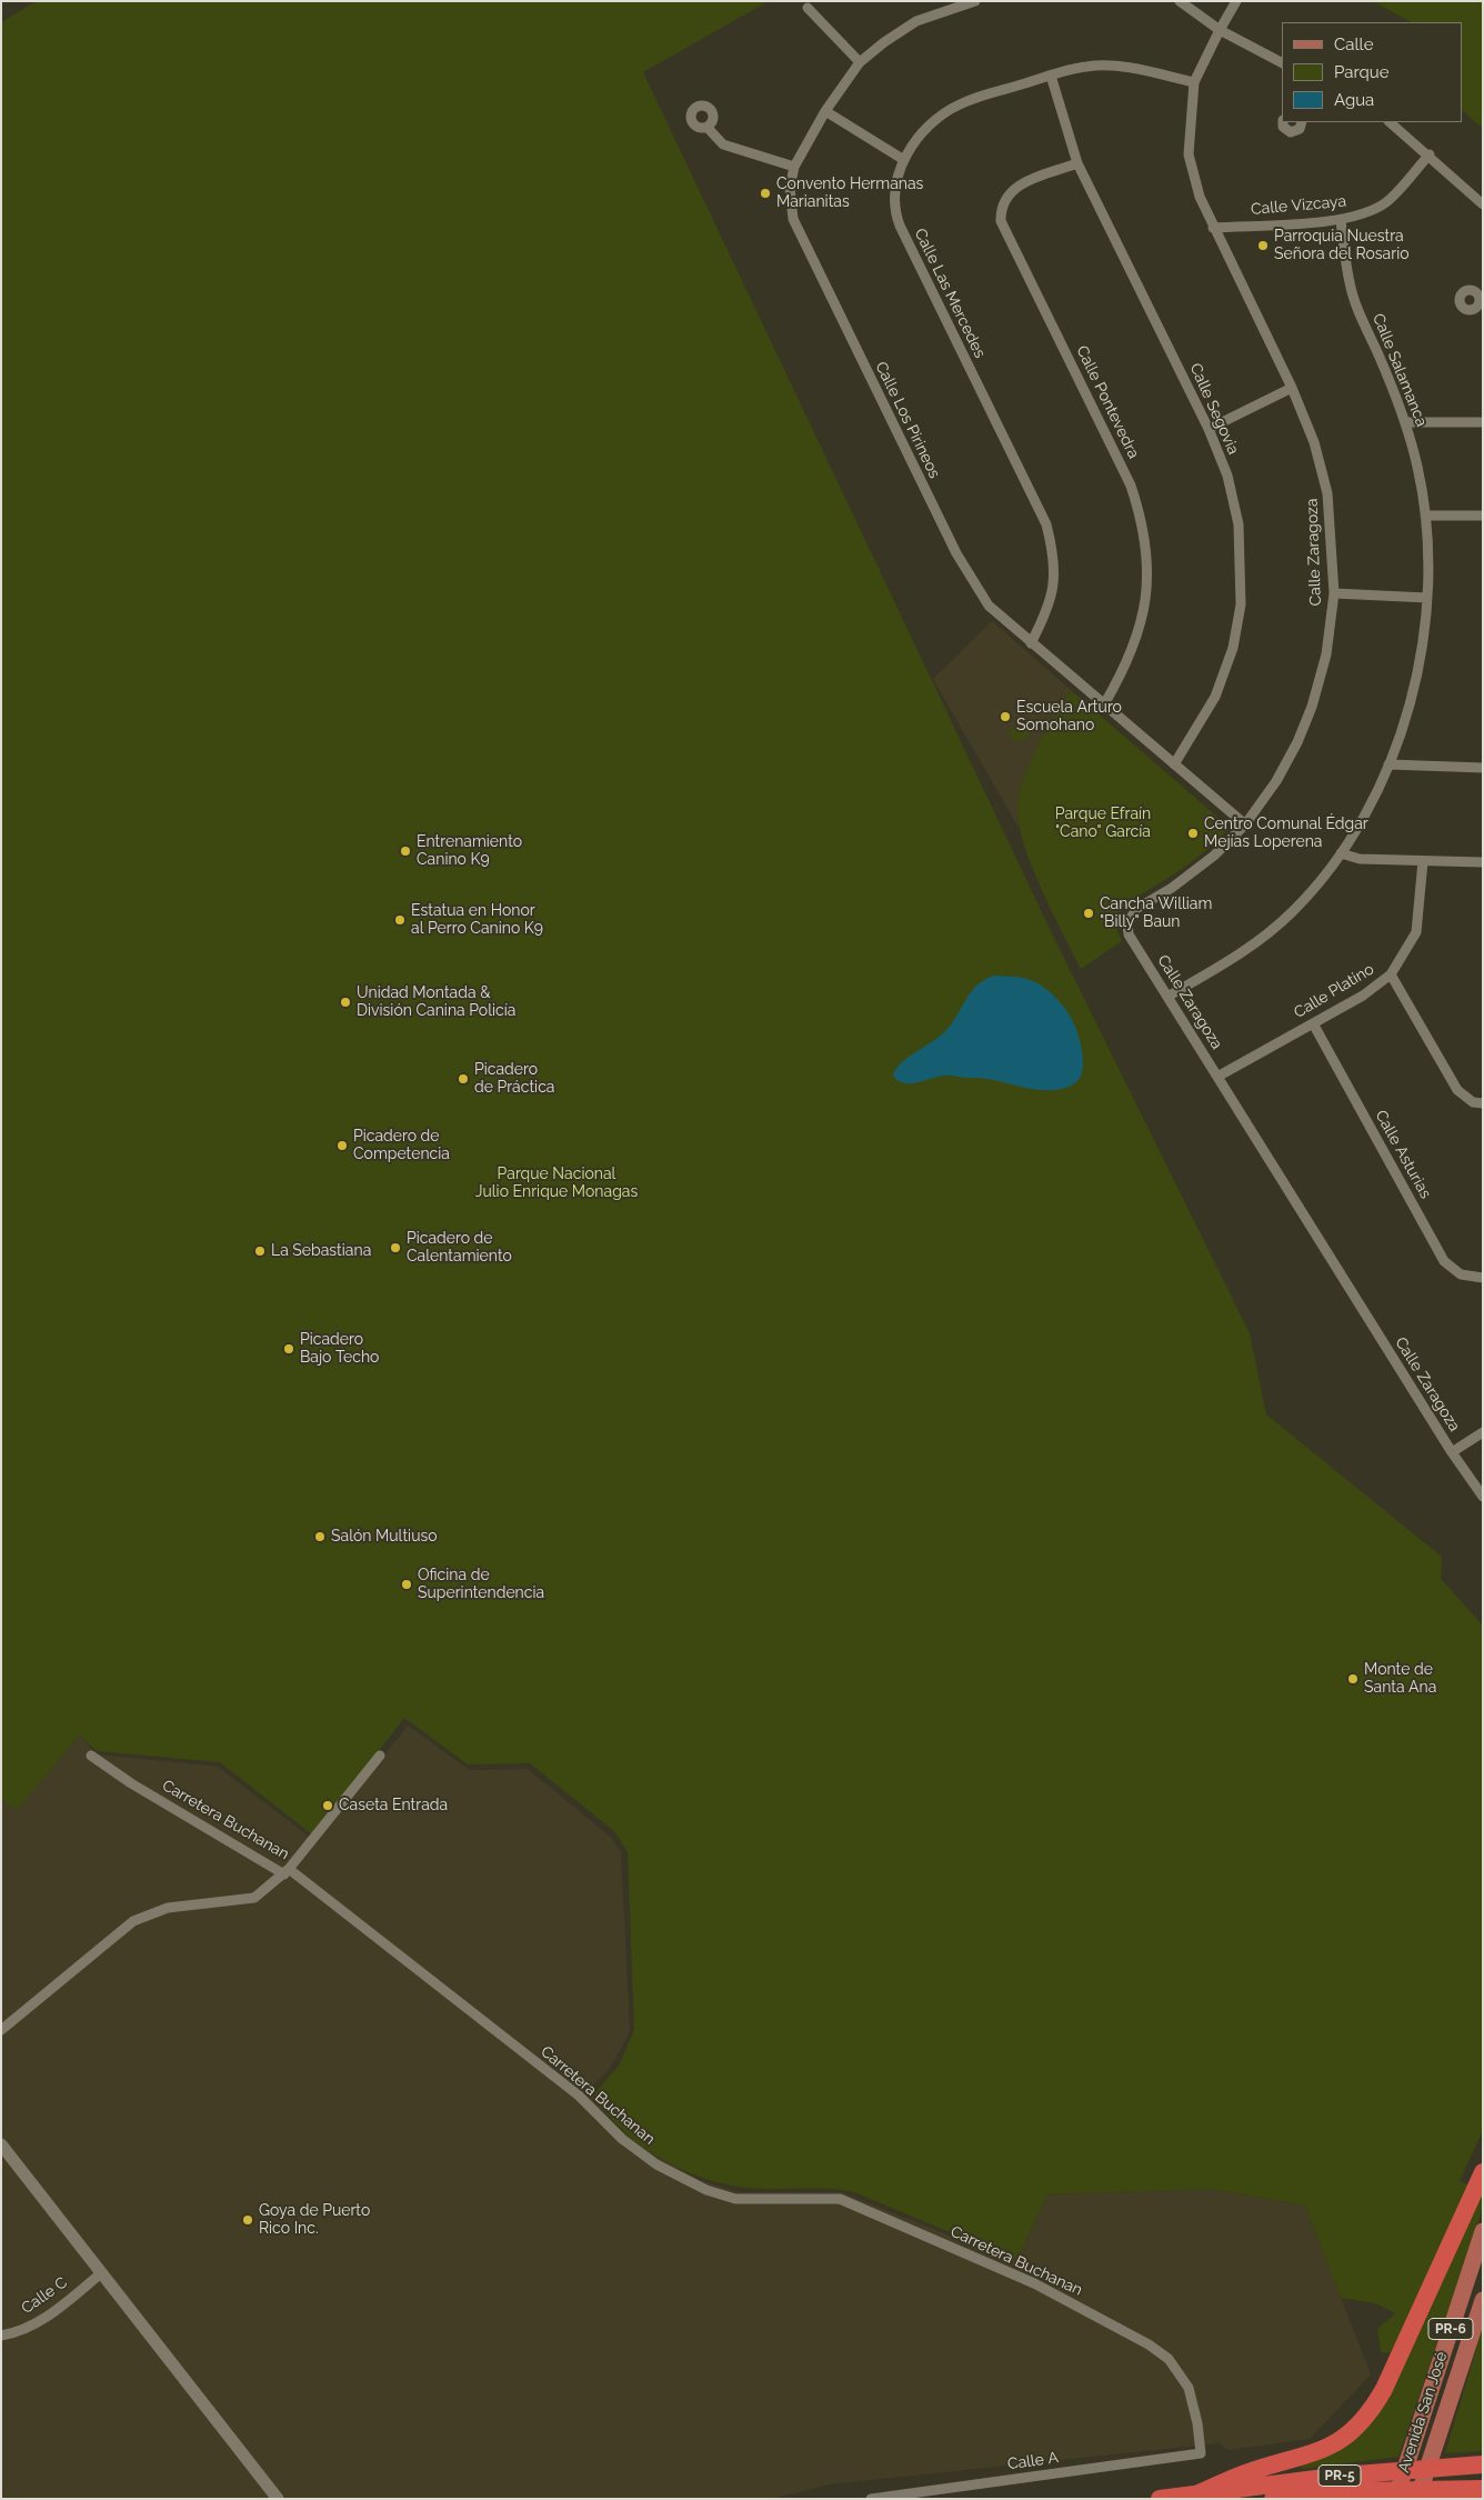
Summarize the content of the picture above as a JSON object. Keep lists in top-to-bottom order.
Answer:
{
  "streets": {
    "highway": ["PR-5"],
    "main road": ["PR-6", "Avenida San José"],
    "street": [
      "Calle Vizcaya",
      "Calle Las Mercedes",
      "Calle Salamanca",
      "Calle Pontevedra",
      "Calle Segovia",
      "Calle Los Pirineos",
      "Calle Zaragoza",
      "Calle Platino",
      "Calle Asturias",
      "Carretera Buchanan",
      "Calle C",
      "Calle A"
    ]
  },
  "crossings": [
    ["Calle Vizcaya", "Calle Salamanca"],
    ["Calle Vizcaya", "Calle Zaragoza"],
    ["Calle Las Mercedes", "Calle Segovia"],
    ["Calle Las Mercedes", "Calle Los Pirineos"],
    ["Calle Las Mercedes", "Calle Zaragoza"],
    ["Calle Salamanca", "Calle Zaragoza"],
    ["Calle Pontevedra", "Calle Segovia"],
    ["Calle Pontevedra", "Calle Los Pirineos"],
    ["Calle Segovia", "Calle Los Pirineos"],
    ["Calle Los Pirineos", "Calle Zaragoza"],
    ["Calle Zaragoza", "Calle Platino"],
    ["Calle Platino", "Calle Asturias"],
    ["Carretera Buchanan", "Calle A"]
  ],
  "parks": ["Parque Efraín \"Cano\" García", "Parque Nacional Julio Enrique Monagas"],
  "places": [
    "Convento Hermanas Marianitas",
    "Parroquia Nuestra Señora del Rosario",
    "Escuela Arturo Somohano",
    "Centro Comunal Édgar Mejías Loperena",
    "Entrenamiento Canino K9",
    "Cancha William \"Billy\" Baun",
    "Estatua en Honor al Perro Canino K9",
    "Unidad Montada & División Canina Policía",
    "Picadero de Práctica",
    "Picadero de Competencia",
    "Picadero de Calentamiento",
    "La Sebastiana",
    "Picadero Bajo Techo",
    "Salón Multiuso",
    "Oficina de Superintendencia",
    "Monte de Santa Ana",
    "Caseta Entrada",
    "Goya de Puerto Rico Inc."
  ],
  "legend": ["Calle", "Parque", "Agua"]
}
